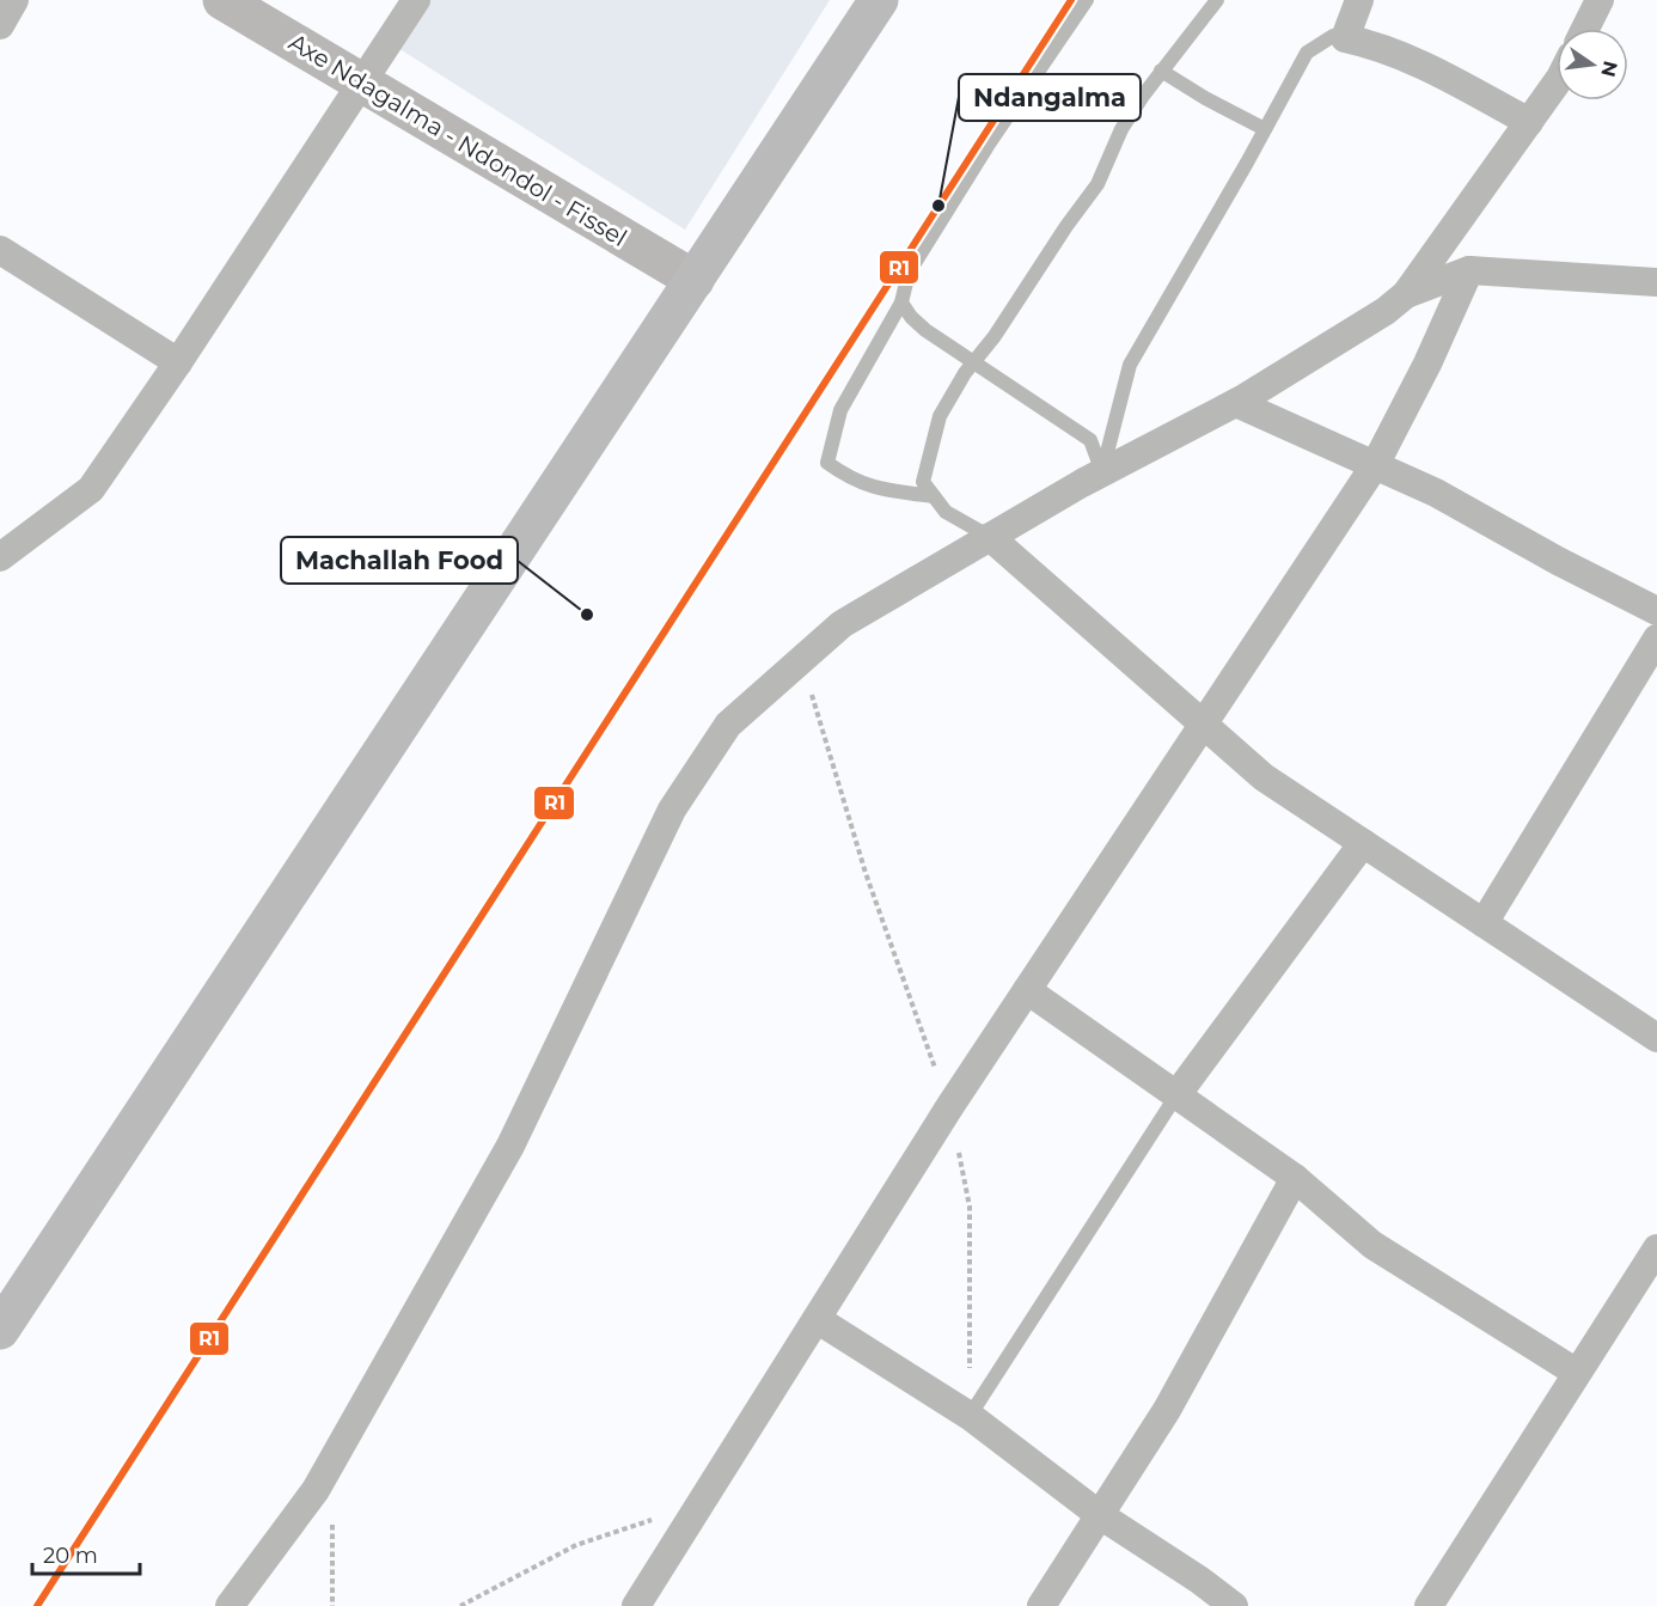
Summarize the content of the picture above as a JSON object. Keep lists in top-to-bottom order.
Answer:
{
  "streets": {
    "main road": ["Axe Ndagalma - Ndondol - Fissel"]
  },
  "places": ["Ndangalma", "Machallah Food"],
  "lines": ["transit line R1"],
  "scale_bar": "20 m",
  "north": "right"
}
